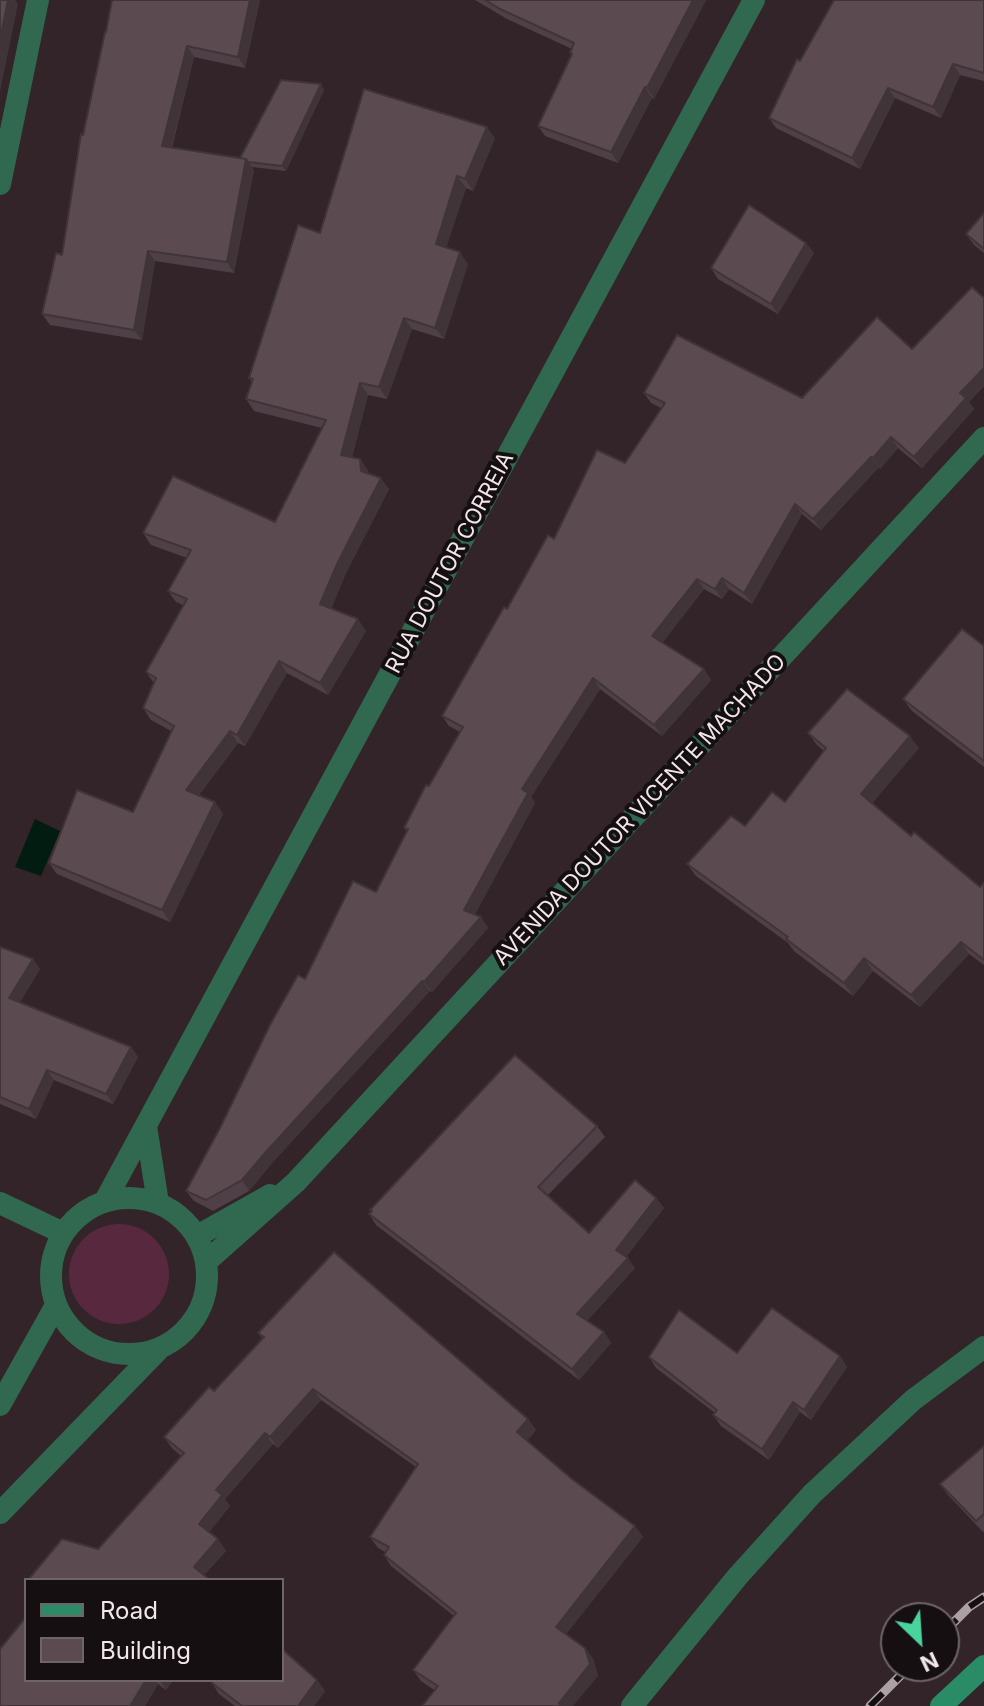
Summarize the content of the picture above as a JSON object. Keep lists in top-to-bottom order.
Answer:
{
  "streets": {
    "street": ["RUA DOUTOR CORREIA", "AVENIDA DOUTOR VICENTE MACHADO"]
  },
  "legend": ["Road", "Building"],
  "north": "bottom right"
}
